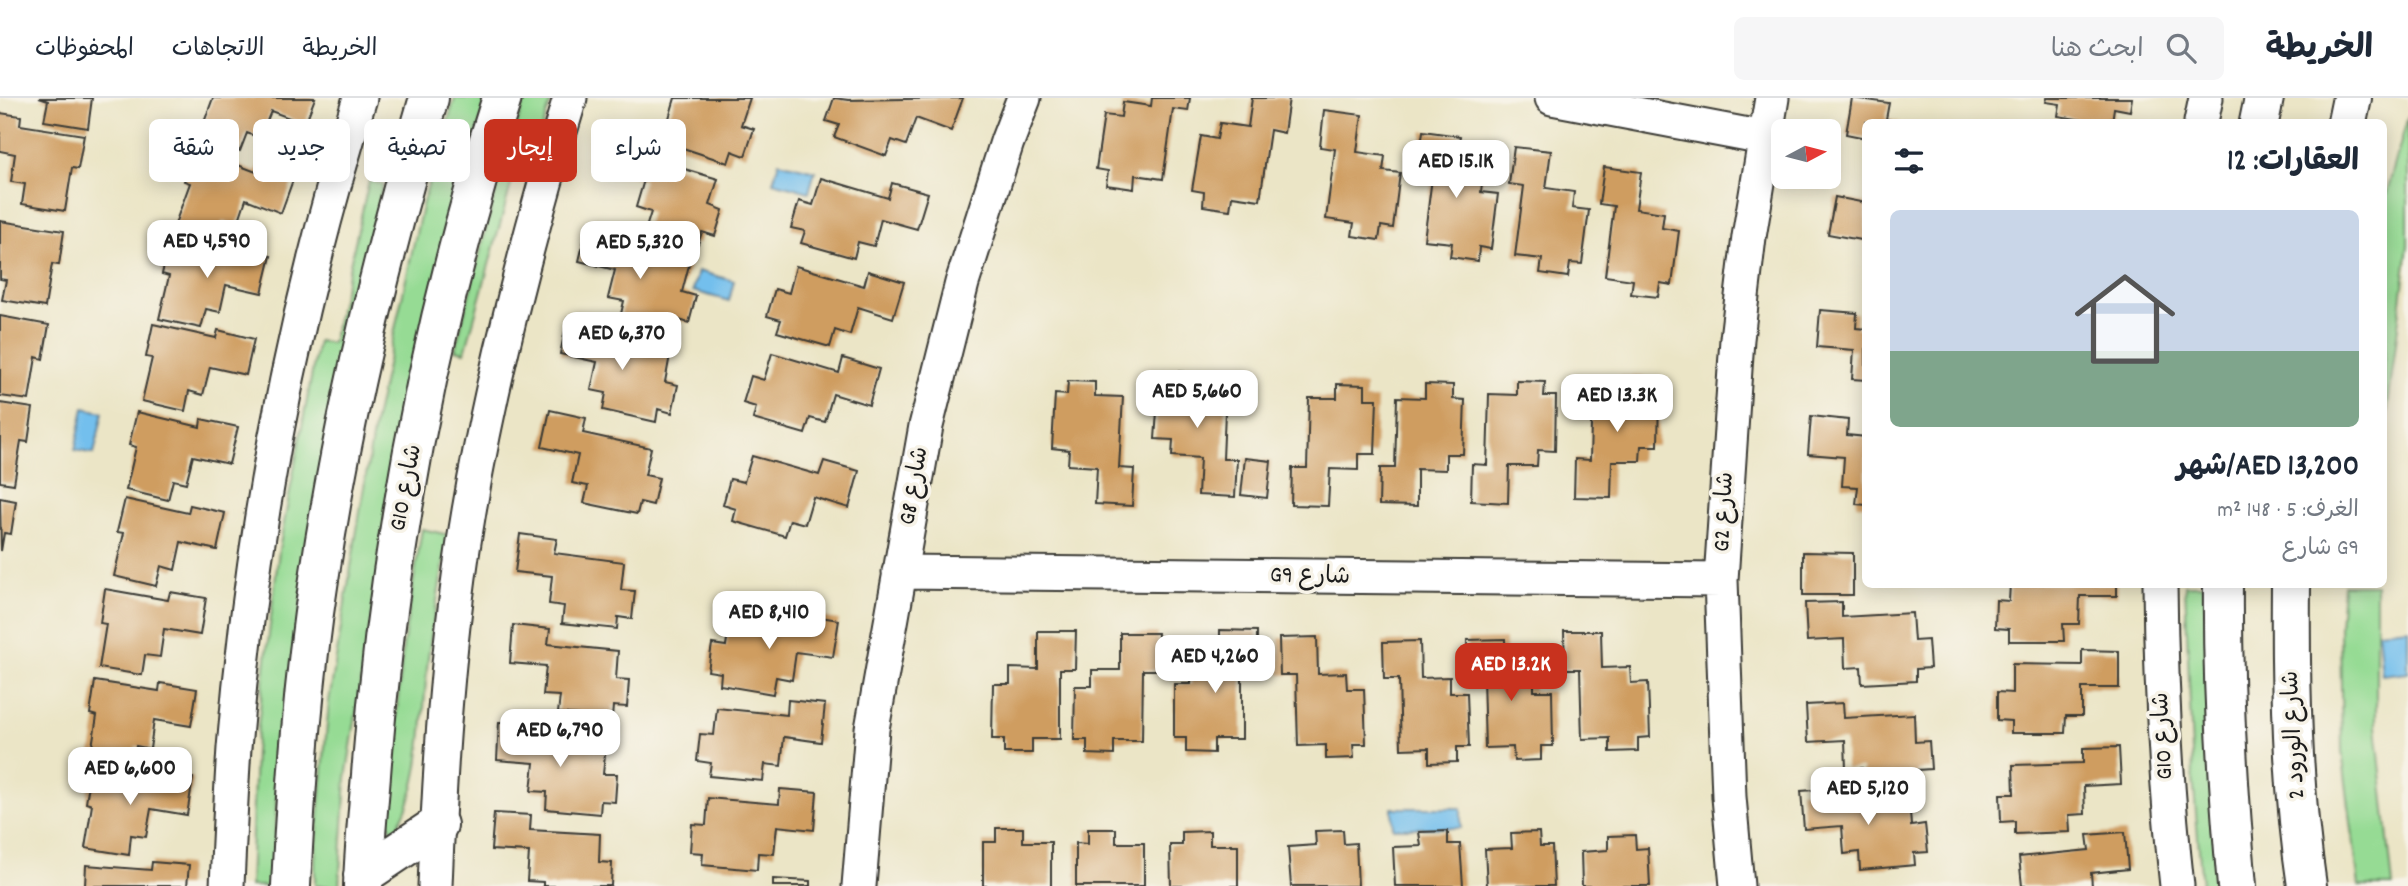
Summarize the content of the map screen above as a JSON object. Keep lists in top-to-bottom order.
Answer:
{
  "streets": {
    "street": [
      "G8 شارع",
      "G10 شارع",
      "G2 شارع",
      "G9 شارع",
      "شارع الورود 2"
    ]
  },
  "crossings": [
    ["G8 شارع", "G9 شارع"],
    ["G2 شارع", "G9 شارع"]
  ],
  "north": "right",
  "page": {
    "header": "الخريطة",
    "search": "ابحث هنا",
    "nav": ["الخريطة", "الاتجاهات", "المحفوظات"],
    "chip": [
      "شراء",
      "إيجار",
      "تصفية",
      "جديد",
      "شقة"
    ],
    "heading": "العقارات: 12",
    "price": [
      "AED 15.1K",
      "AED 4,590",
      "AED 5,320",
      "AED 6,370",
      "AED 5,660",
      "AED 13.3K",
      "AED 8,410",
      "AED 4,260",
      "AED 13.2K",
      "AED 6,790",
      "AED 6,600",
      "AED 5,120"
    ],
    "list": [
      {
        "name": "AED 13,200/شهر",
        "note": "الغرف: 5 · 148 m² · G9 شارع"
      }
    ]
  }
}
